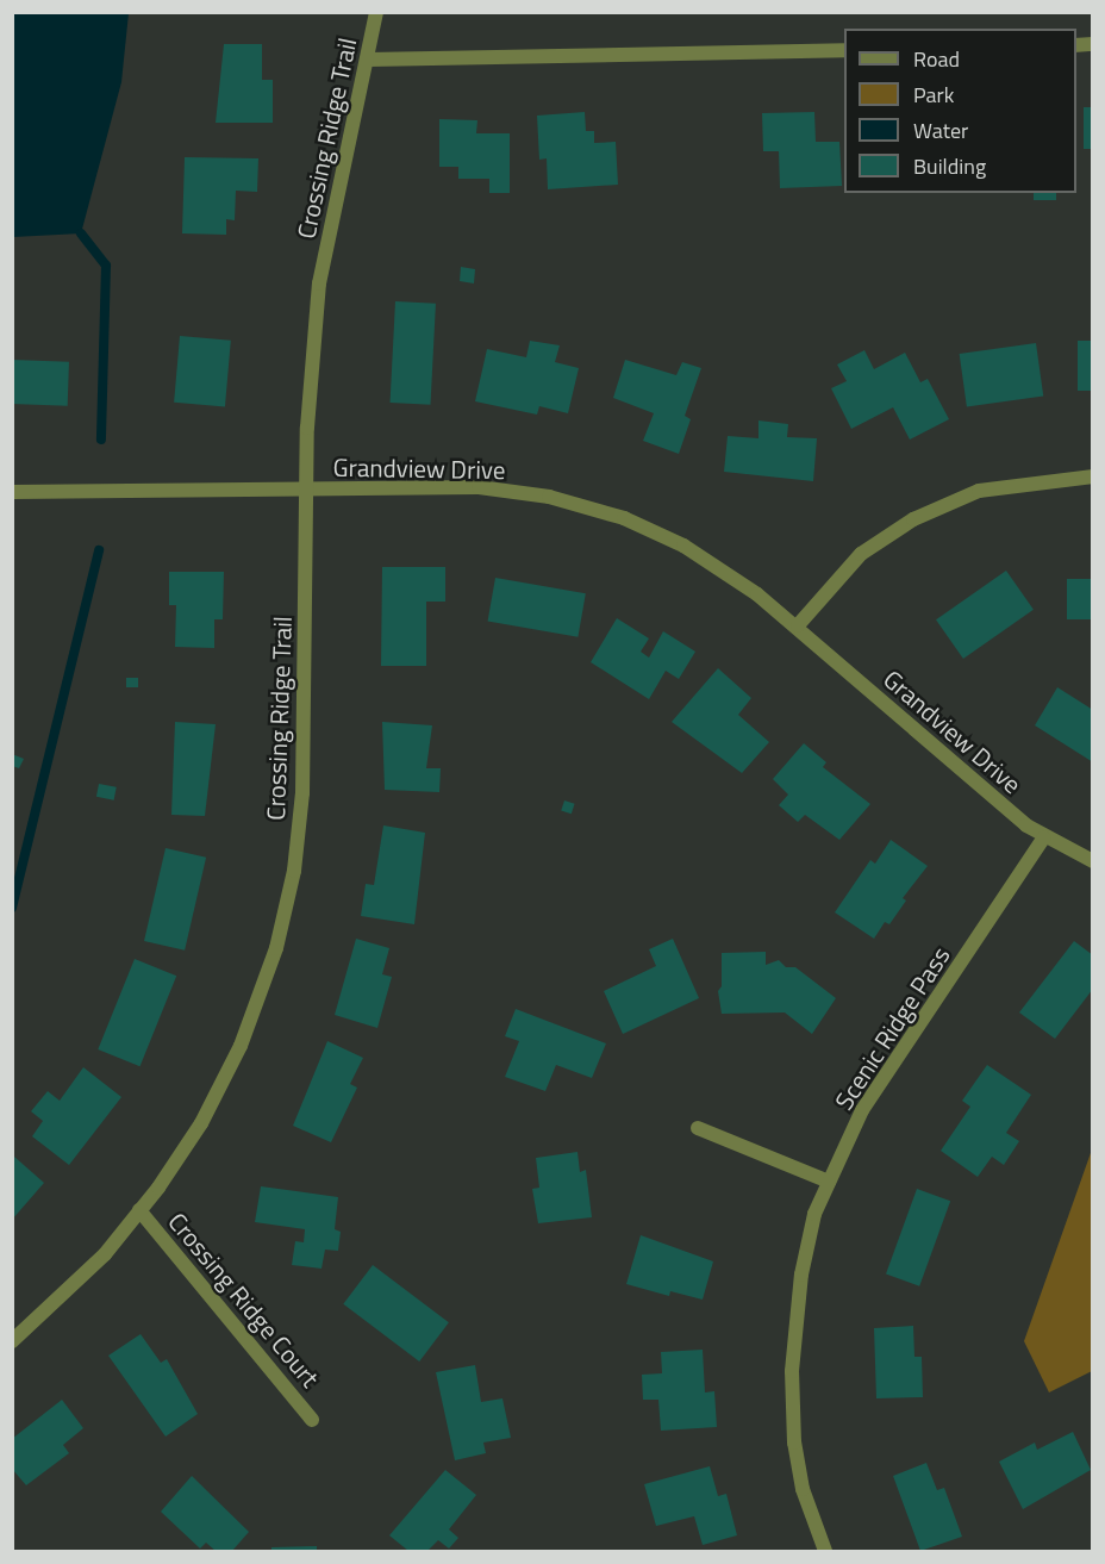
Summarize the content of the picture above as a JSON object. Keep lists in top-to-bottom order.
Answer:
{
  "streets": {
    "street": [
      "Crossing Ridge Trail",
      "Grandview Drive",
      "Scenic Ridge Pass",
      "Crossing Ridge Court"
    ]
  },
  "crossings": [
    ["Crossing Ridge Trail", "Grandview Drive"],
    ["Crossing Ridge Trail", "Crossing Ridge Court"],
    ["Grandview Drive", "Scenic Ridge Pass"]
  ],
  "legend": [
    "Road",
    "Park",
    "Water",
    "Building"
  ]
}
